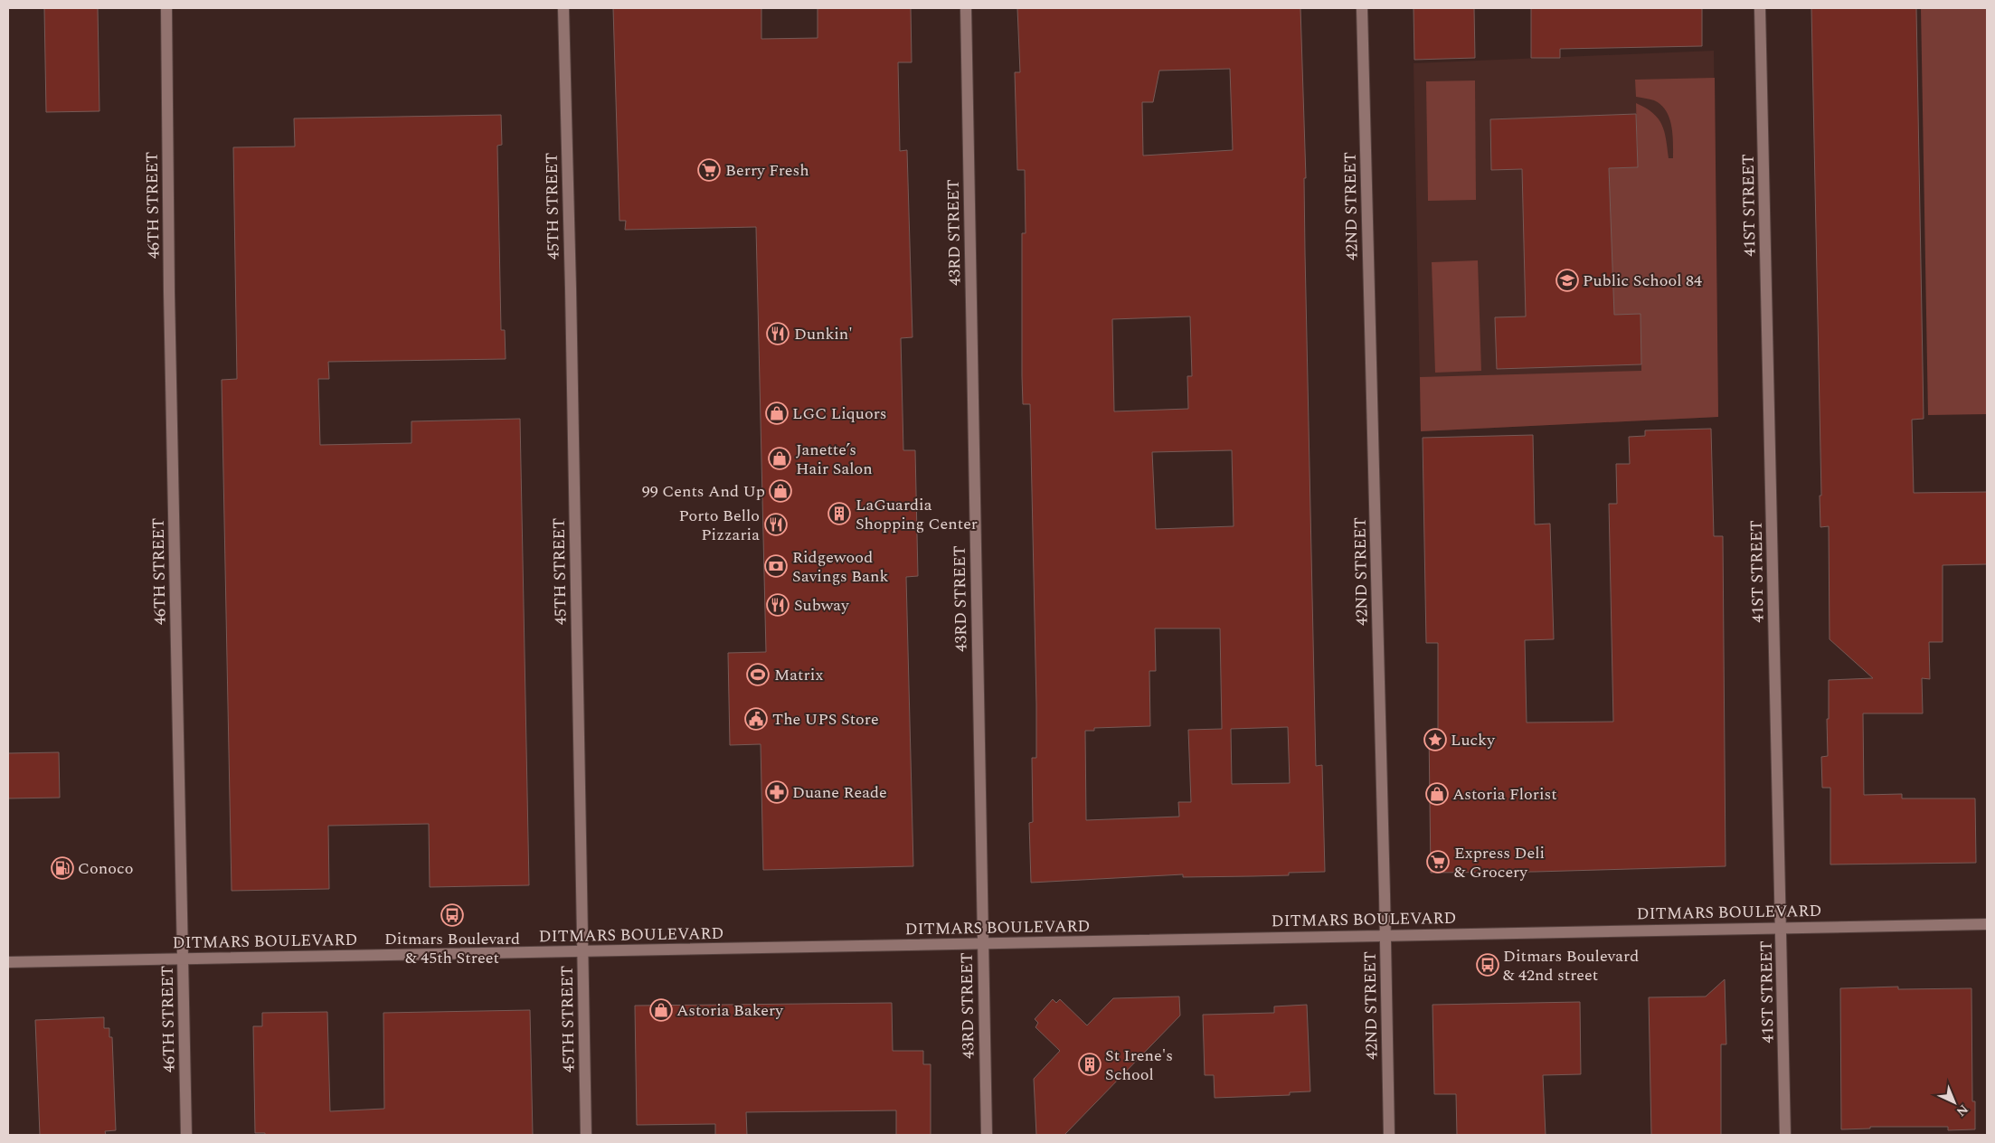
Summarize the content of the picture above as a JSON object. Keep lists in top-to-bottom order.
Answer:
{
  "streets": {
    "street": [
      "46TH STREET",
      "41ST STREET",
      "45TH STREET",
      "42ND STREET",
      "43RD STREET",
      "DITMARS BOULEVARD"
    ]
  },
  "crossings": [
    ["46TH STREET", "DITMARS BOULEVARD"],
    ["41ST STREET", "DITMARS BOULEVARD"],
    ["45TH STREET", "DITMARS BOULEVARD"],
    ["42ND STREET", "DITMARS BOULEVARD"],
    ["43RD STREET", "DITMARS BOULEVARD"]
  ],
  "places": {
    "supermarket": ["Berry Fresh", "Express Deli & Grocery"],
    "school or university": ["Public School 84"],
    "restaurant": ["Dunkin'", "Porto Bello Pizzaria", "Subway"],
    "shop": [
      "LGC Liquors",
      "Janette’s Hair Salon",
      "99 Cents And Up",
      "Astoria Florist",
      "Astoria Bakery"
    ],
    "building": ["LaGuardia Shopping Center", "St Irene's School"],
    "bank": ["Ridgewood Savings Bank"],
    "sports": ["Matrix"],
    "public building": ["The UPS Store"],
    "place": ["Lucky"],
    "pharmacy": ["Duane Reade"],
    "fuel station": ["Conoco"],
    "bus stop": ["Ditmars Boulevard & 45th Street", "Ditmars Boulevard & 42nd street"]
  },
  "north": "bottom right"
}
